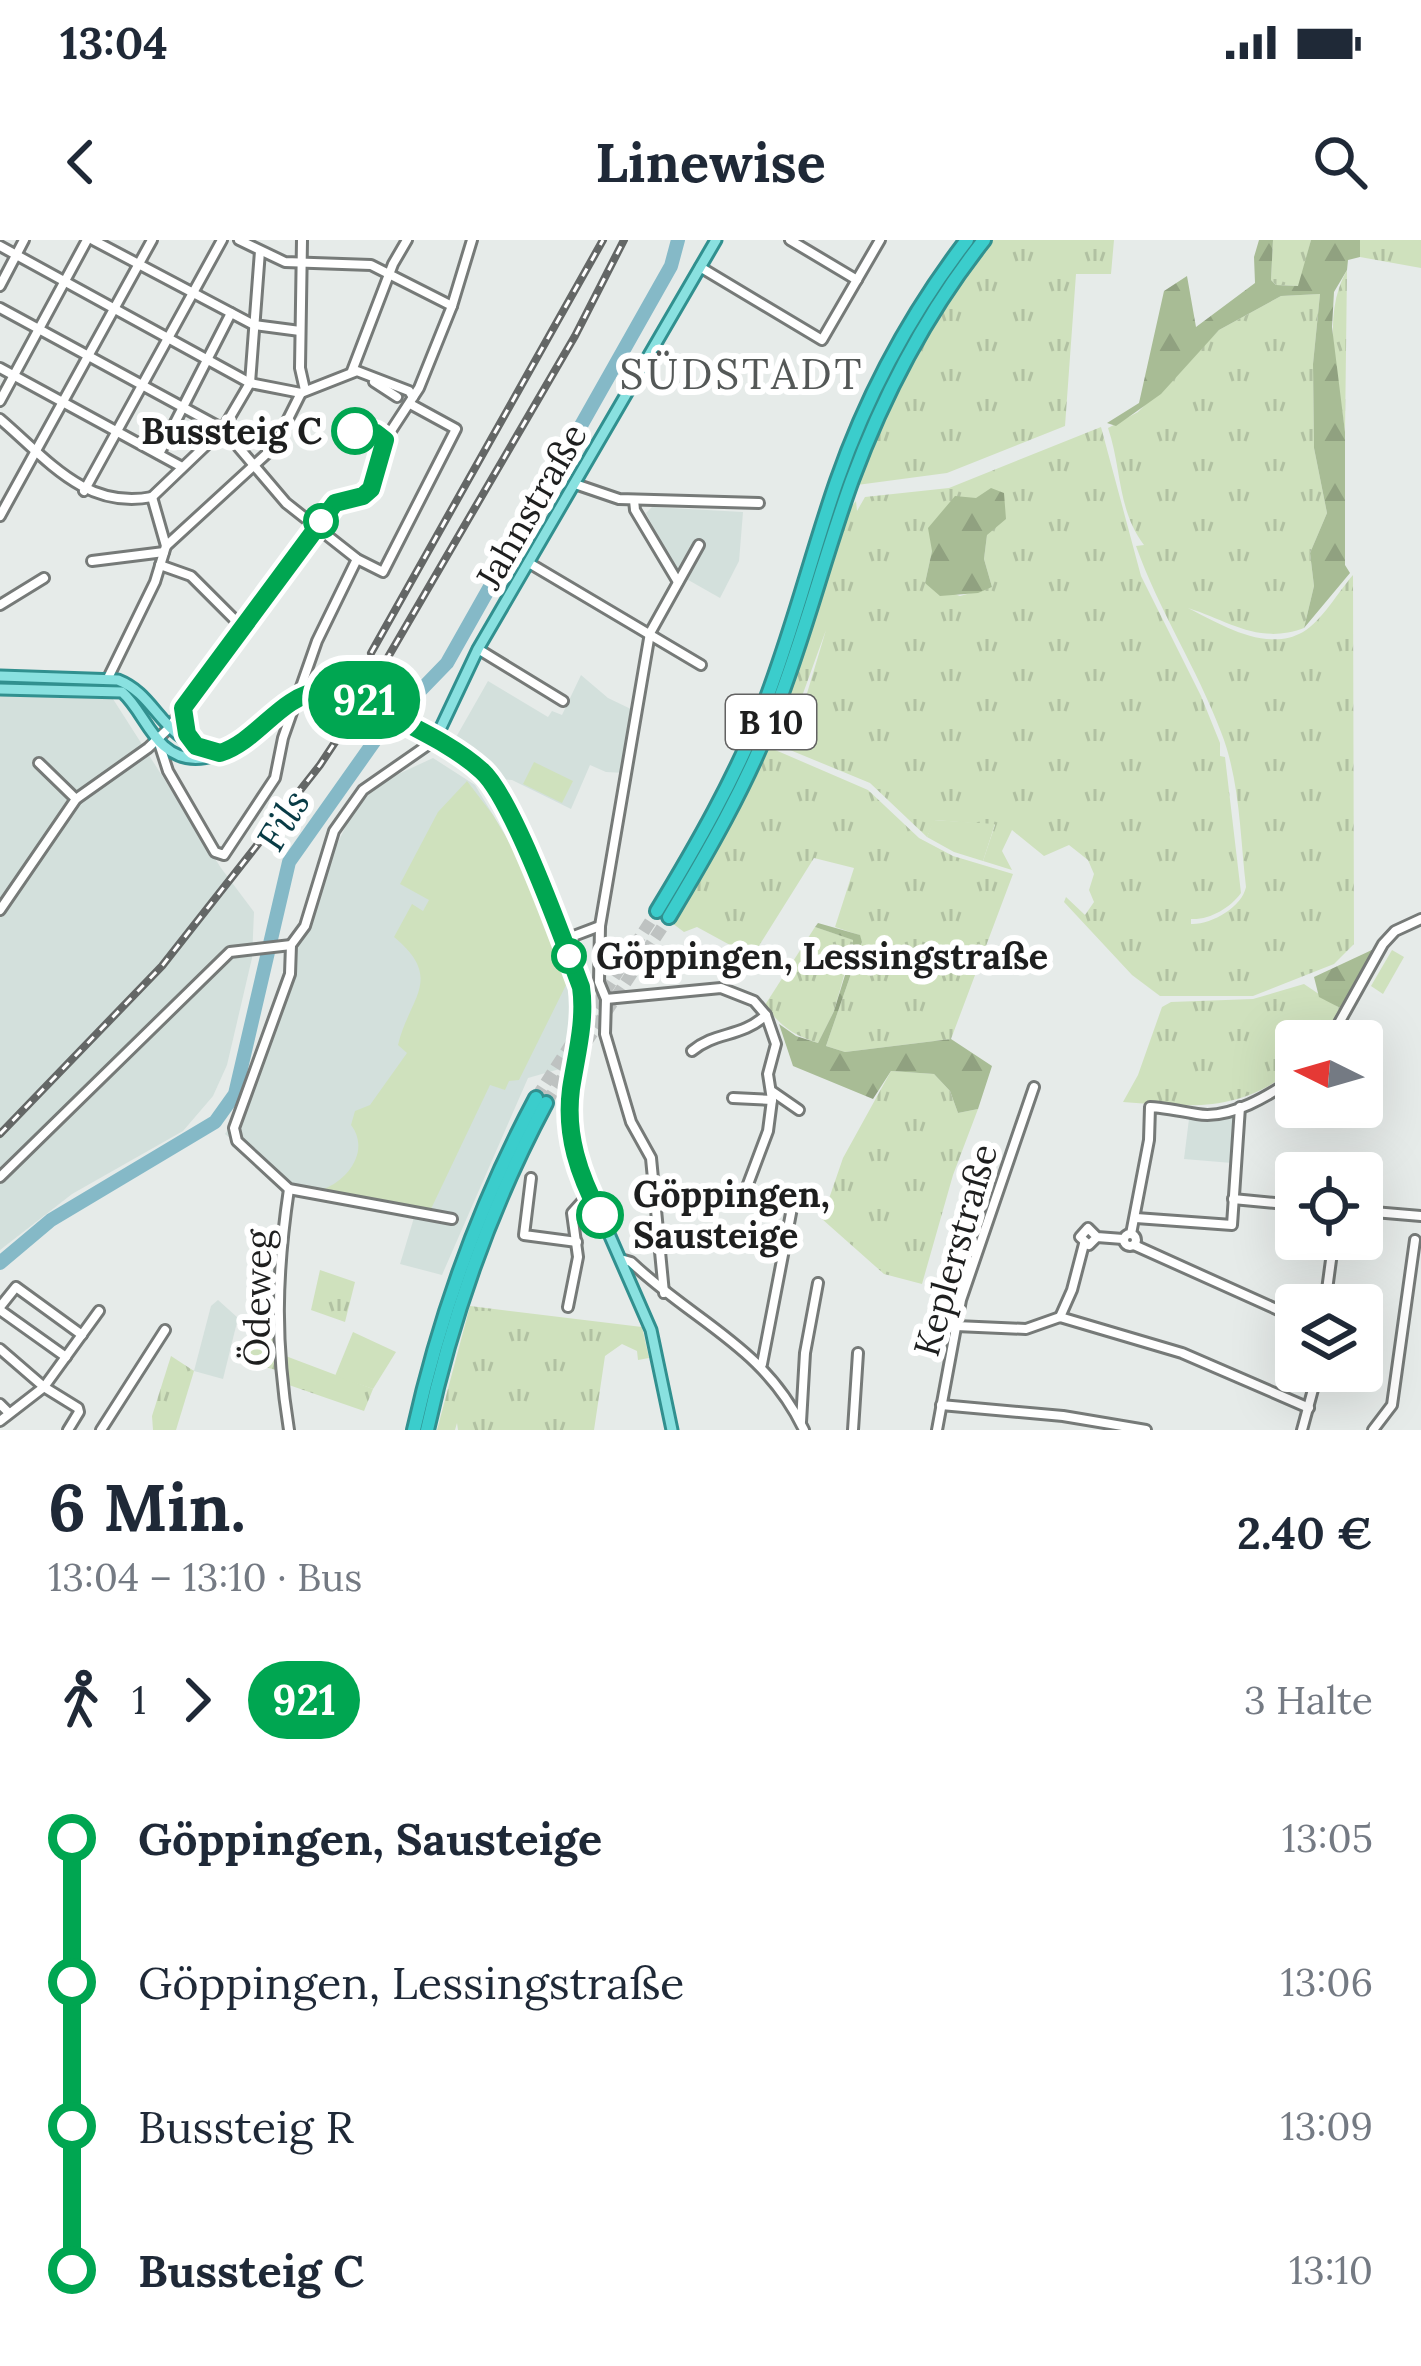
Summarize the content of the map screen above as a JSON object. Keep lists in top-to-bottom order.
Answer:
{
  "streets": {
    "highway": ["B 10"],
    "main road": ["Jahnstraße"],
    "street": ["Keplerstraße", "Ödeweg"]
  },
  "districts": ["SÜDSTADT"],
  "water": ["Fils"],
  "places": ["Bussteig C", "Göppingen, Lessingstraße", "Göppingen, Sausteige"],
  "lines": ["bus line 921"],
  "north": "left",
  "page": {
    "status": "13:04",
    "header": "Linewise",
    "on_map": "921",
    "heading": ["6 Min.", "13:04 – 13:10 · Bus", "2.40 €"],
    "legs": ["1", "921", "3 Halte"],
    "list": [
      {
        "name": "Göppingen, Sausteige",
        "value": "13:05"
      },
      {
        "name": "Göppingen, Lessingstraße",
        "value": "13:06"
      },
      {
        "name": "Bussteig R",
        "value": "13:09"
      },
      {
        "name": "Bussteig C",
        "value": "13:10"
      }
    ]
  }
}
